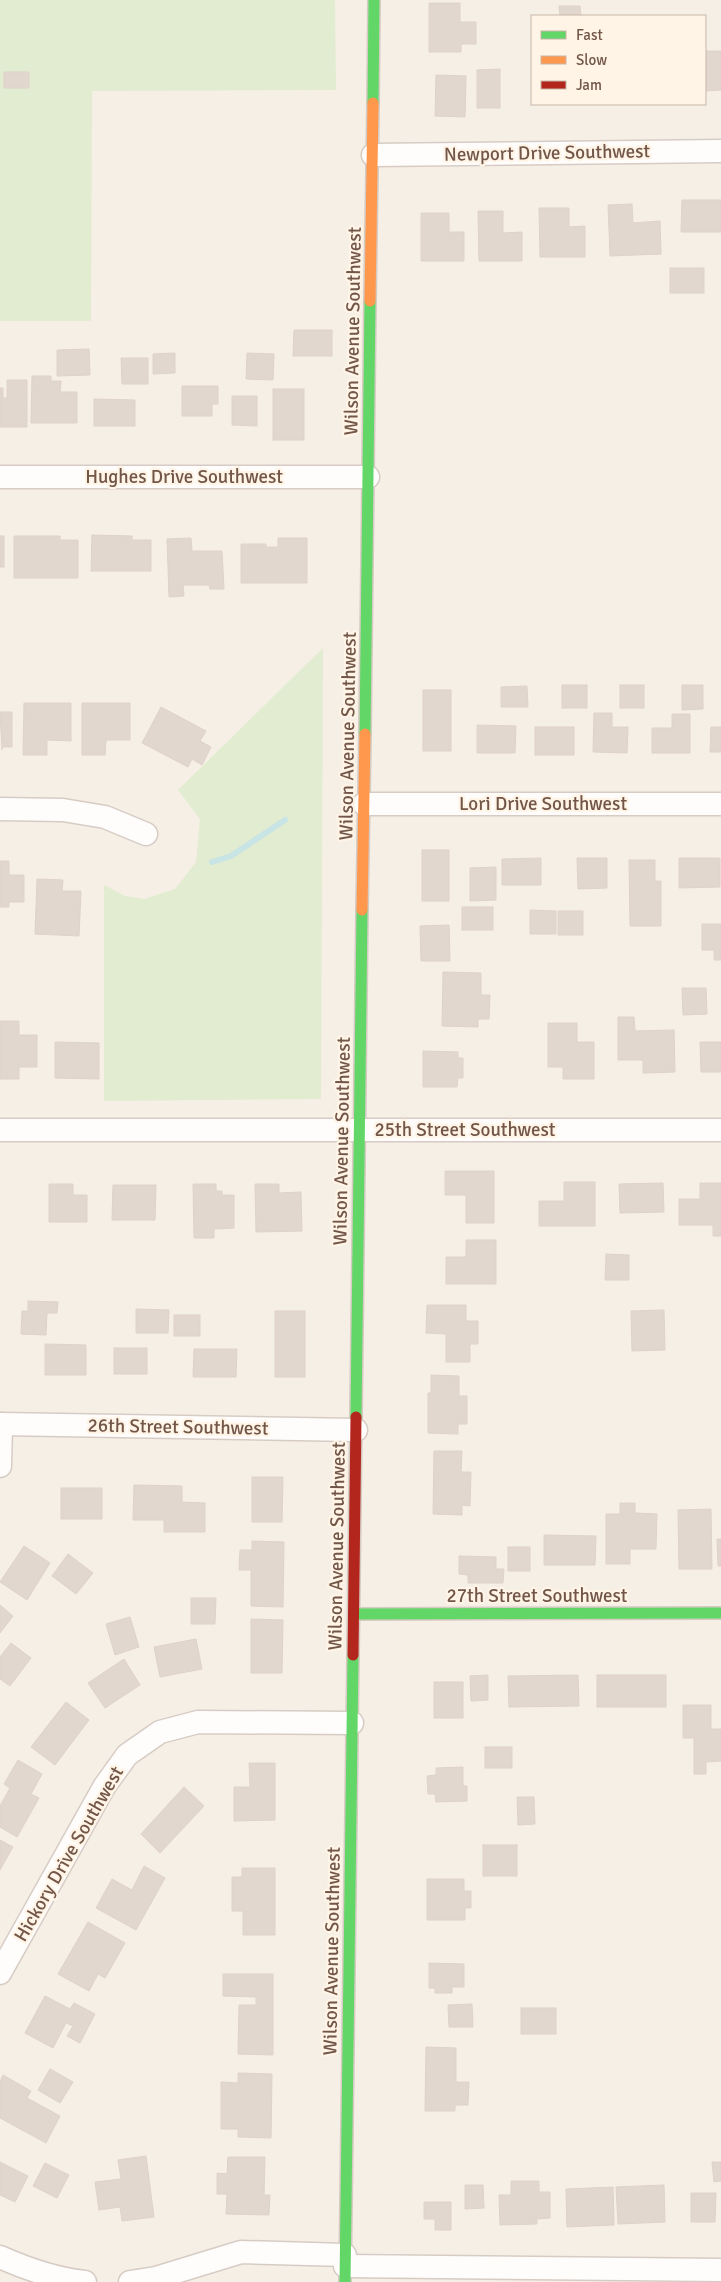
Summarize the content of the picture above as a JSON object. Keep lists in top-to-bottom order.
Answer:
{
  "streets": {
    "main road": ["Wilson Avenue Southwest", "27th Street Southwest"],
    "street": [
      "Newport Drive Southwest",
      "Hughes Drive Southwest",
      "Lori Drive Southwest",
      "25th Street Southwest",
      "26th Street Southwest",
      "Hickory Drive Southwest"
    ]
  },
  "crossings": [
    ["Newport Drive Southwest", "Wilson Avenue Southwest"],
    ["Wilson Avenue Southwest", "Hughes Drive Southwest"],
    ["Wilson Avenue Southwest", "Lori Drive Southwest"],
    ["Wilson Avenue Southwest", "25th Street Southwest"],
    ["Wilson Avenue Southwest", "26th Street Southwest"],
    ["Wilson Avenue Southwest", "27th Street Southwest"],
    ["Wilson Avenue Southwest", "Hickory Drive Southwest"]
  ],
  "legend": ["Fast", "Slow", "Jam"]
}
